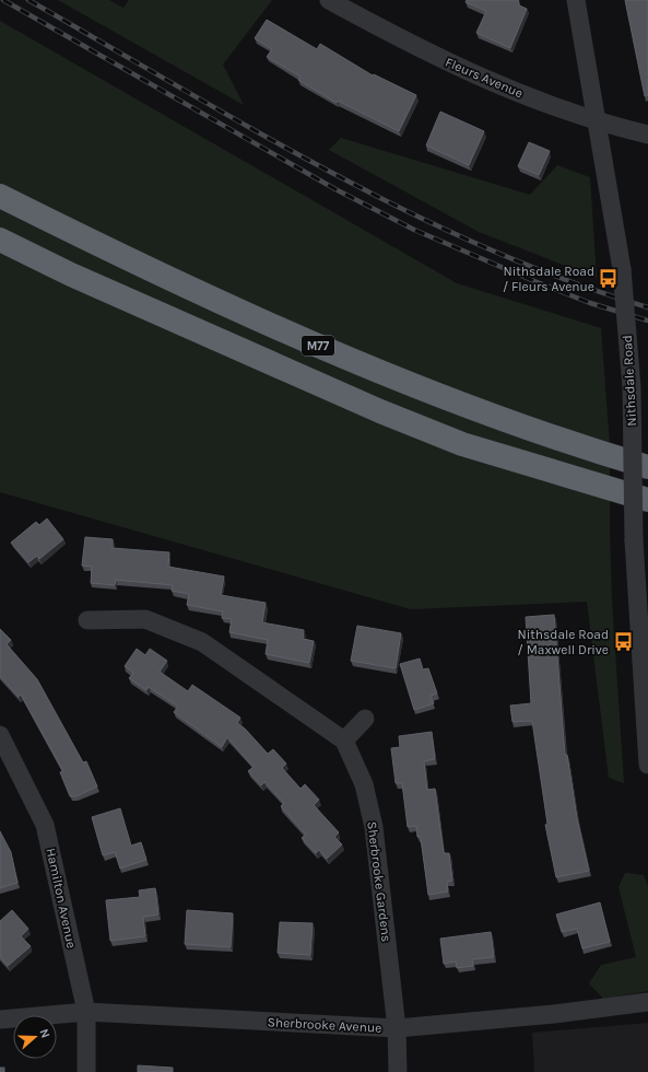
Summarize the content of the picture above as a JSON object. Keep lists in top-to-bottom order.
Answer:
{
  "streets": {
    "highway": ["M77"],
    "street": [
      "Fleurs Avenue",
      "Nithsdale Road",
      "Sherbrooke Gardens",
      "Hamilton Avenue",
      "Sherbrooke Avenue"
    ]
  },
  "crossings": [
    ["Fleurs Avenue", "Nithsdale Road"],
    ["Sherbrooke Gardens", "Sherbrooke Avenue"],
    ["Hamilton Avenue", "Sherbrooke Avenue"]
  ],
  "places": {
    "bus stop": ["Nithsdale Road / Fleurs Avenue", "Nithsdale Road / Maxwell Drive"]
  },
  "north": "right"
}
